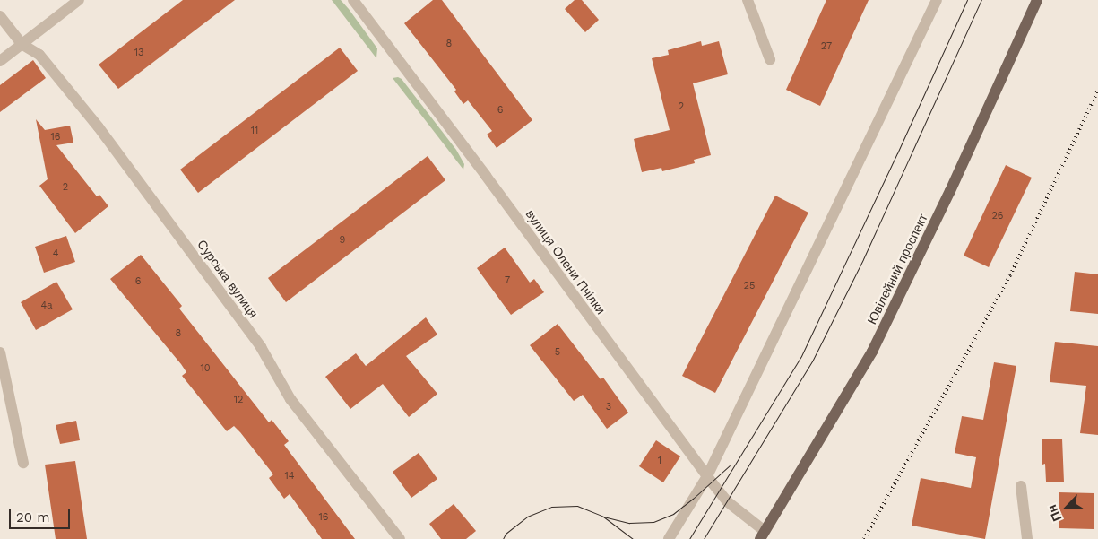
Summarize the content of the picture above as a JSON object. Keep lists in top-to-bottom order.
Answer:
{
  "streets": {
    "main road": ["Ювілейний проспект"],
    "street": ["вулиця Олени Пчілки", "Сурська вулиця"]
  },
  "crossings": [
    ["вулиця Олени Пчілки", "Ювілейний проспект"]
  ],
  "house_numbers": [
    "8",
    "27",
    "13",
    "2",
    "6",
    "11",
    "16",
    "2",
    "26",
    "9",
    "4",
    "7",
    "6",
    "25",
    "4а",
    "8",
    "5",
    "10",
    "12",
    "3",
    "1",
    "14",
    "16"
  ],
  "scale_bar": "20 m",
  "north": "bottom left"
}
